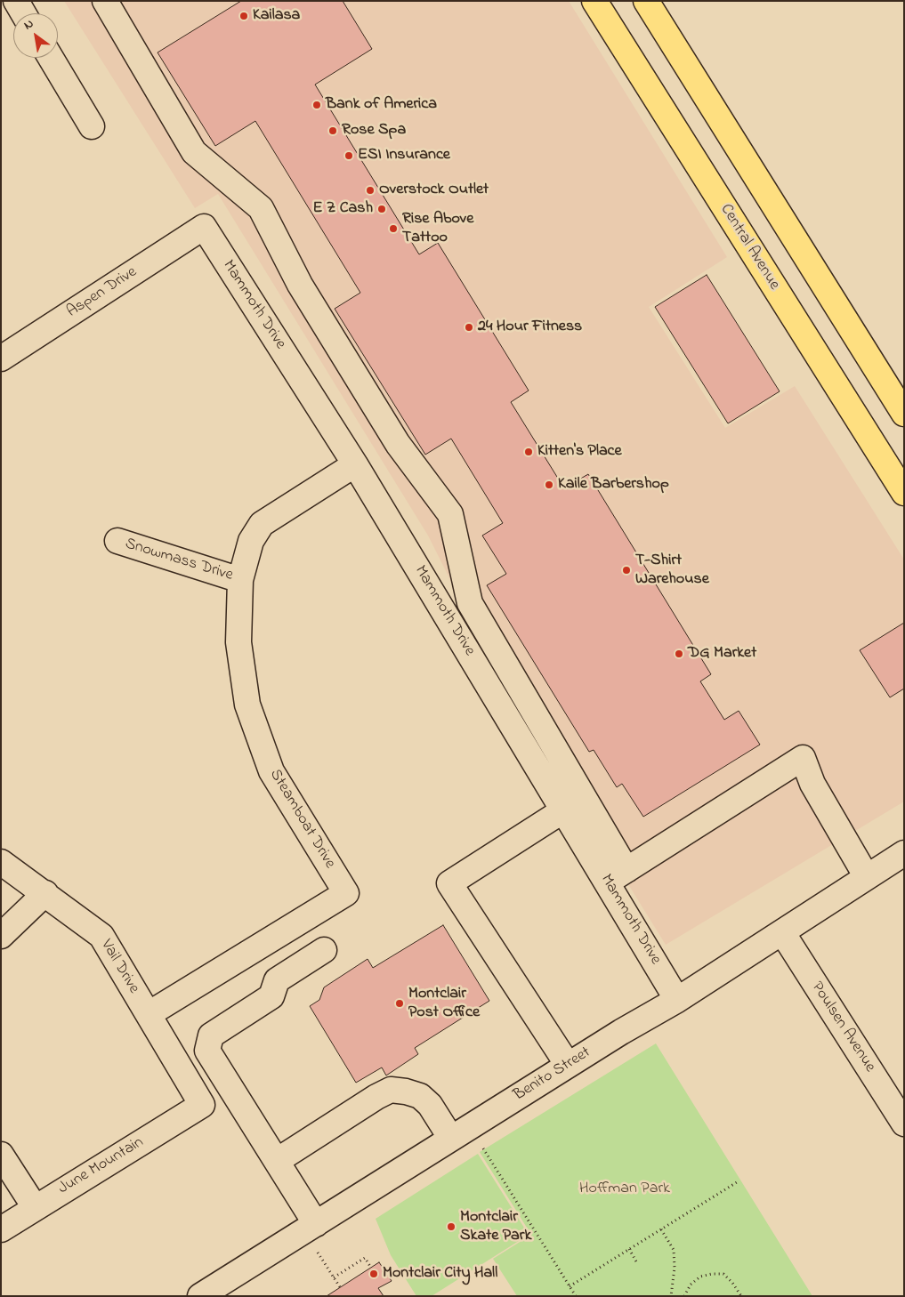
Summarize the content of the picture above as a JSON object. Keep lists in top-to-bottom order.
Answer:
{
  "streets": {
    "main road": ["Central Avenue"],
    "street": [
      "Aspen Drive",
      "Mammoth Drive",
      "Snowmass Drive",
      "Steamboat Drive",
      "Vail Drive",
      "Poulsen Avenue",
      "Benito Street",
      "June Mountain"
    ]
  },
  "crossings": [
    ["Aspen Drive", "Mammoth Drive"],
    ["Mammoth Drive", "Steamboat Drive"],
    ["Mammoth Drive", "Benito Street"],
    ["Snowmass Drive", "Steamboat Drive"],
    ["Steamboat Drive", "Vail Drive"],
    ["Vail Drive", "June Mountain"],
    ["Poulsen Avenue", "Benito Street"]
  ],
  "parks": ["Hoffman Park"],
  "places": [
    "Kailasa",
    "Bank of America",
    "Rose Spa",
    "ESI Insurance",
    "Overstock Outlet",
    "E Z Cash",
    "Rise Above Tattoo",
    "24 Hour Fitness",
    "Kitten's Place",
    "Kaile Barbershop",
    "T-Shirt Warehouse",
    "DG Market",
    "Montclair Post Office",
    "Montclair Skate Park",
    "Montclair City Hall"
  ],
  "north": "top left"
}
